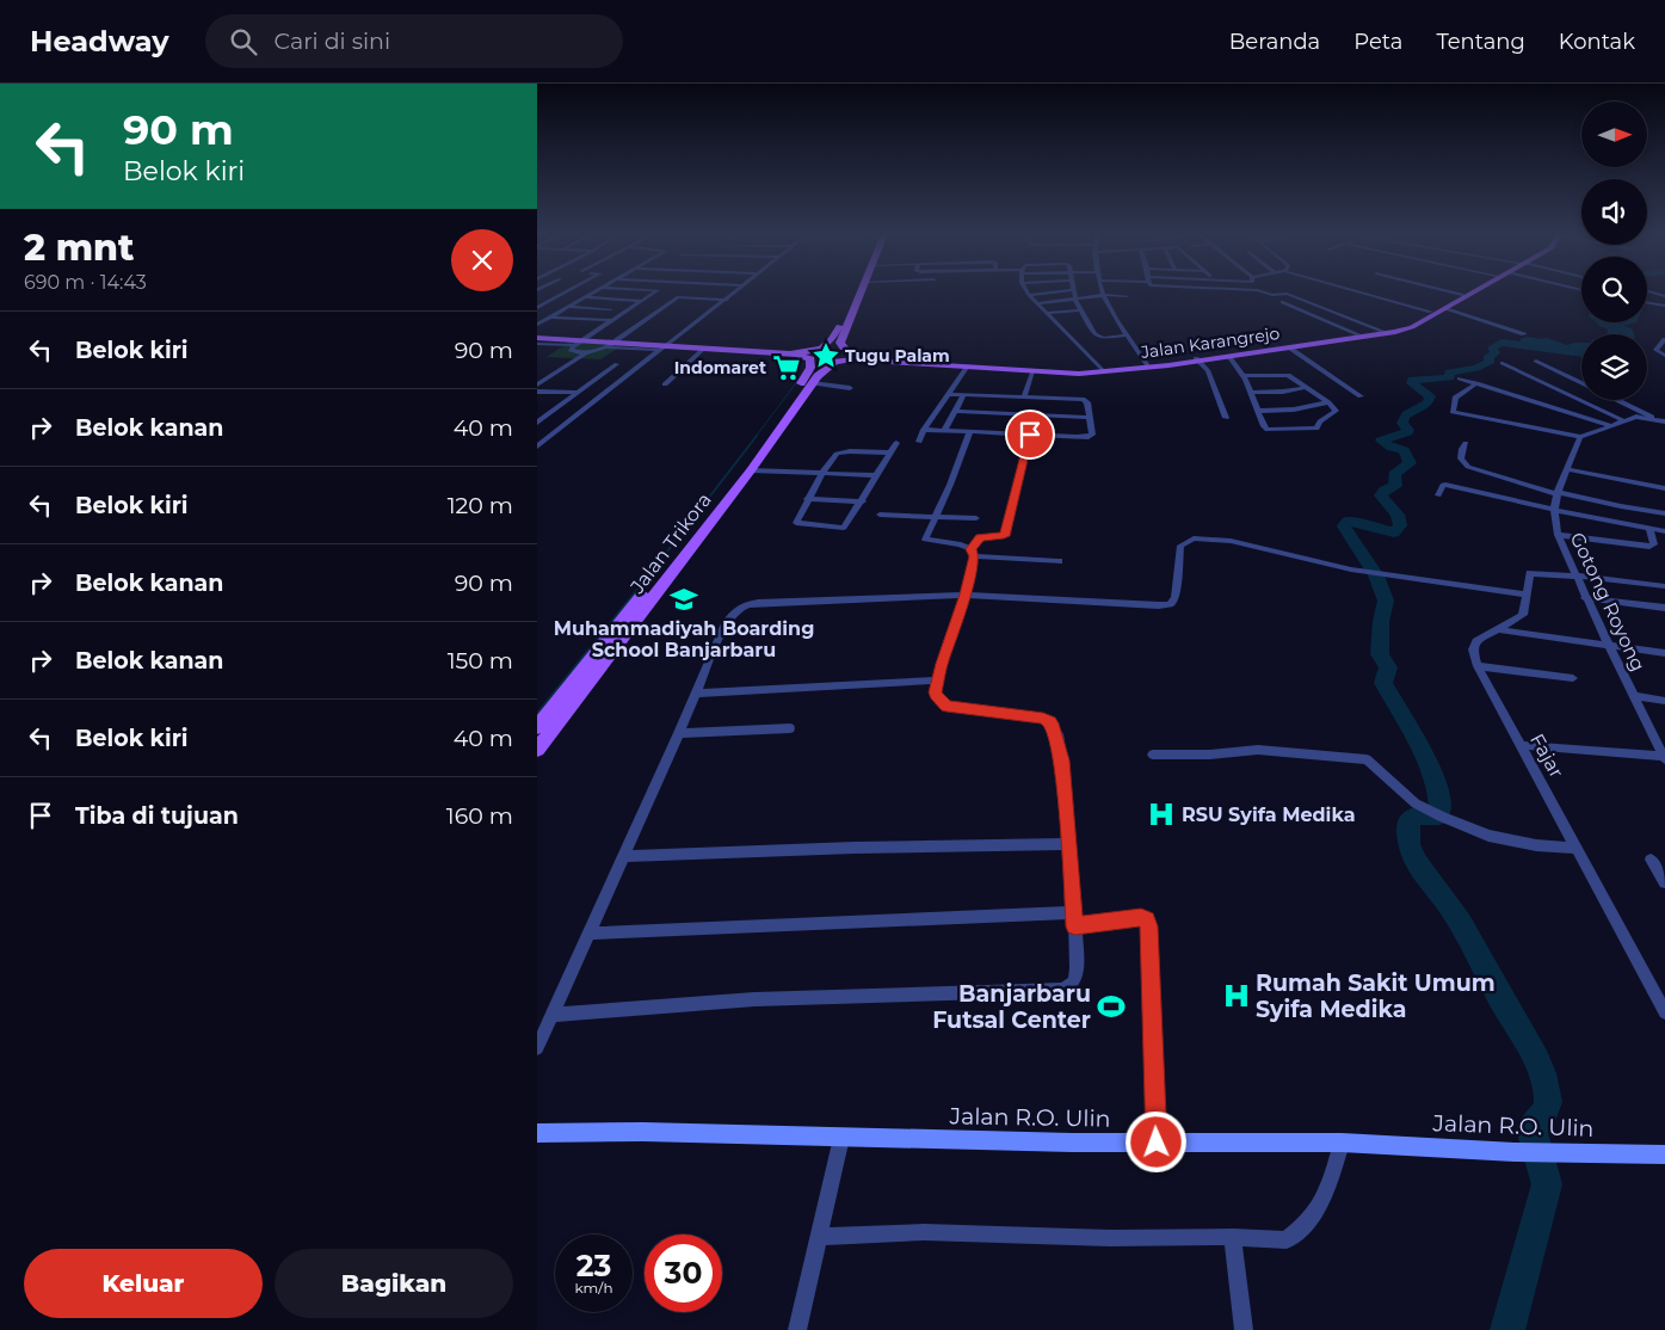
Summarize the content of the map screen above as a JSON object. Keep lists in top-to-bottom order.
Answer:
{
  "streets": {
    "main road": ["Jalan Karangrejo", "Jalan Trikora", "Jalan R.O. Ulin"],
    "street": ["Gotong Royong", "Fajar"]
  },
  "crossings": [
    ["Jalan Karangrejo", "Jalan Trikora"]
  ],
  "places": {
    "place": ["Tugu Palam"],
    "supermarket": ["Indomaret"],
    "school or university": ["Muhammadiyah Boarding School Banjarbaru"],
    "hospital": ["RSU Syifa Medika", "Rumah Sakit Umum Syifa Medika"],
    "sports": ["Banjarbaru Futsal Center"]
  },
  "north": "right",
  "page": {
    "header": "Headway",
    "search": "Cari di sini",
    "nav": [
      "Beranda",
      "Peta",
      "Tentang",
      "Kontak"
    ],
    "turn": ["90 m", "Belok kiri"],
    "heading": ["2 mnt", "690 m · 14:43"],
    "list": [
      {
        "name": "Belok kiri",
        "value": "90 m"
      },
      {
        "name": "Belok kanan",
        "value": "40 m"
      },
      {
        "name": "Belok kiri",
        "value": "120 m"
      },
      {
        "name": "Belok kanan",
        "value": "90 m"
      },
      {
        "name": "Belok kanan",
        "value": "150 m"
      },
      {
        "name": "Belok kiri",
        "value": "40 m"
      },
      {
        "name": "Tiba di tujuan",
        "value": "160 m"
      }
    ],
    "speed": "23 km/h",
    "limit": "30",
    "buttons": ["Keluar", "Bagikan"]
  }
}
